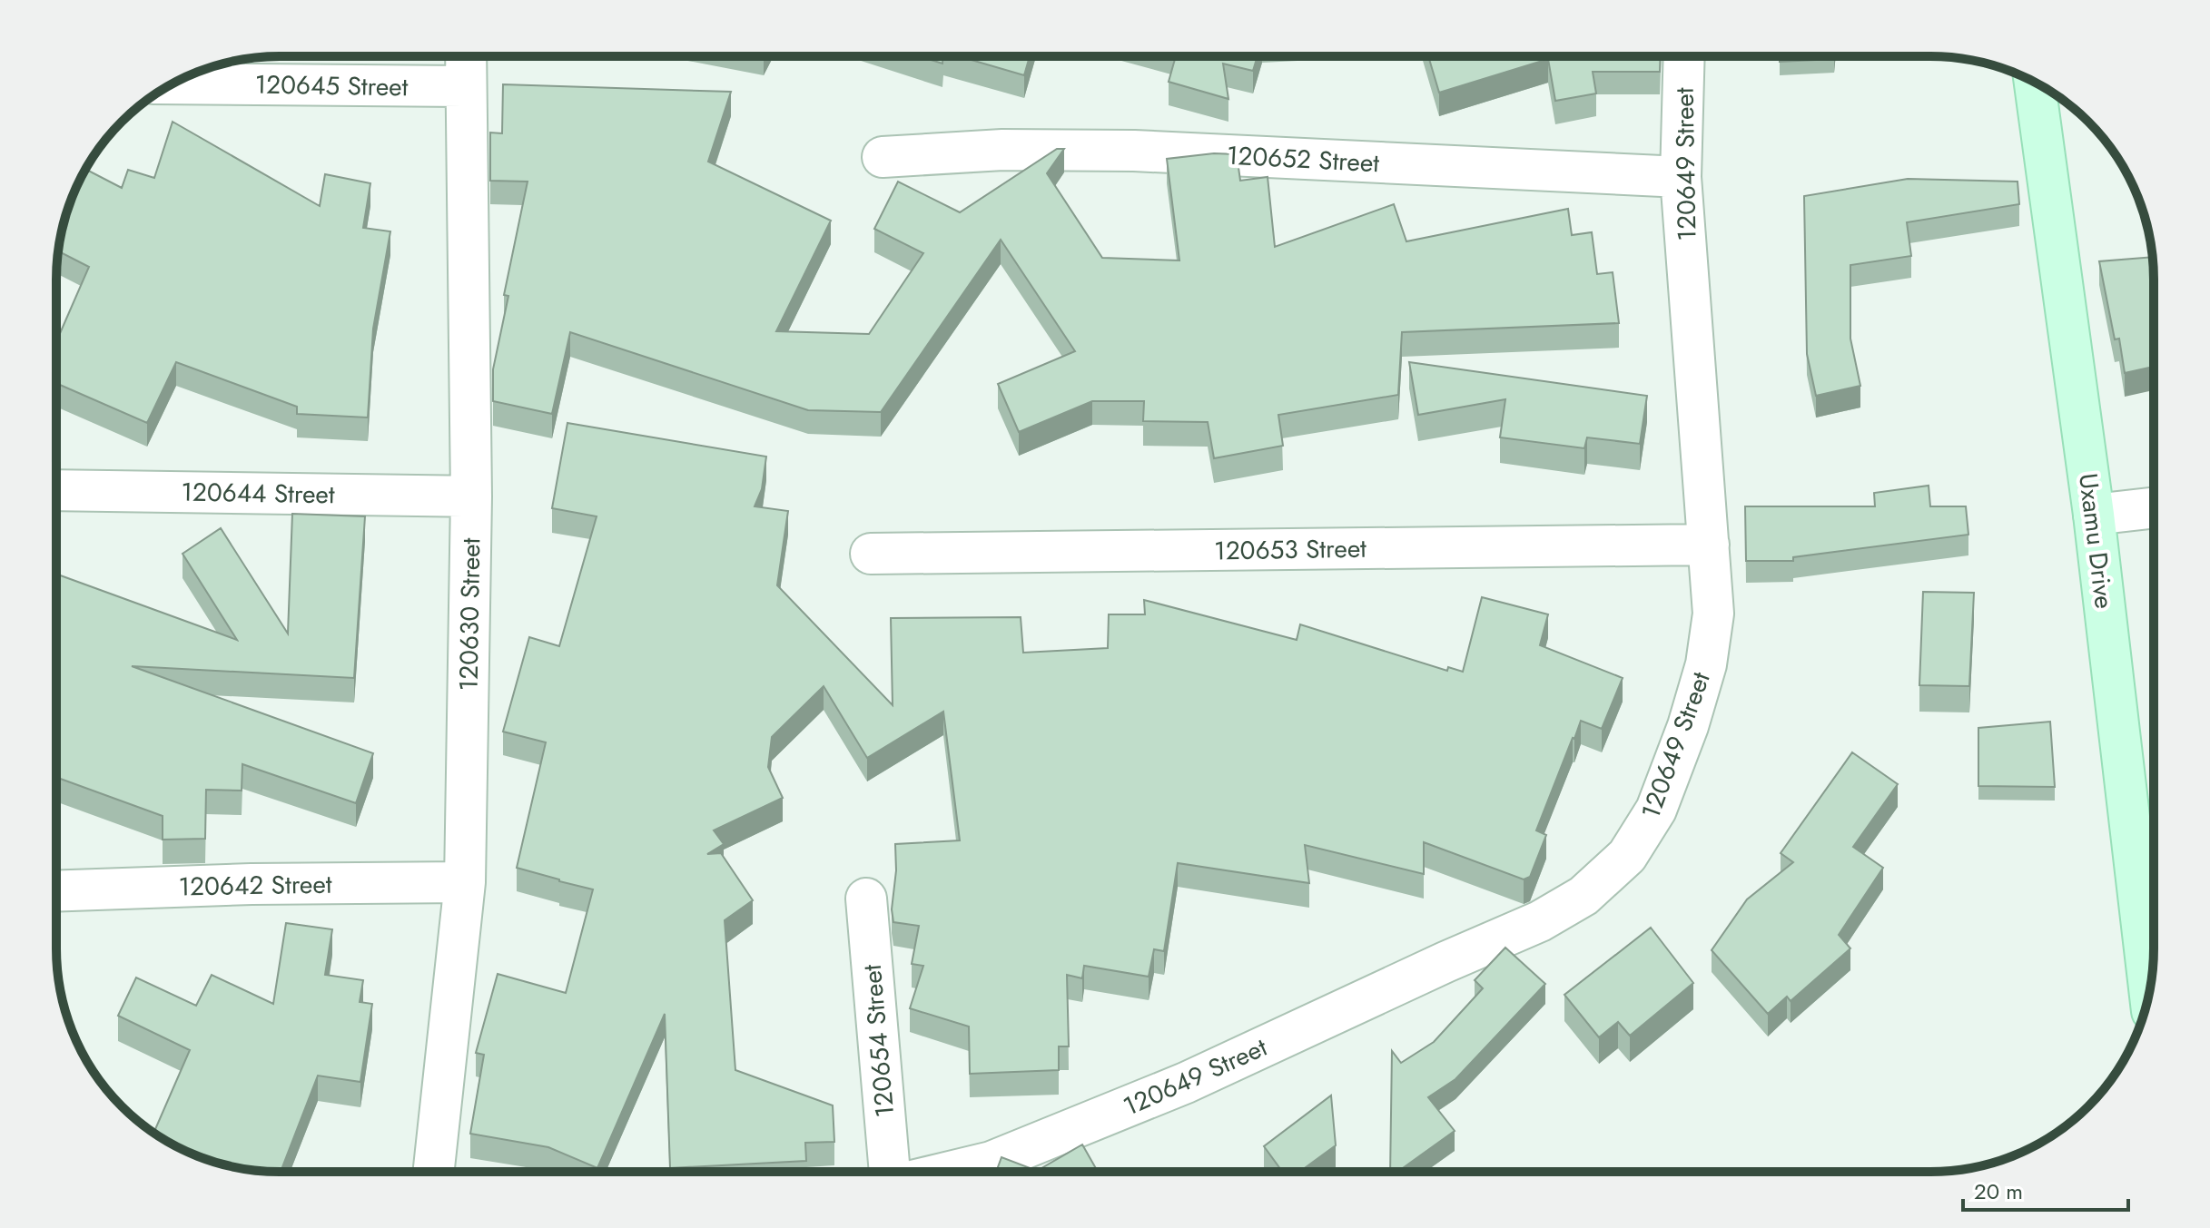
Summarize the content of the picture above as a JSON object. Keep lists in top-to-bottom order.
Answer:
{
  "streets": {
    "street": [
      "120645 Street",
      "120652 Street",
      "120649 Street",
      "120644 Street",
      "Uxamu Drive",
      "120653 Street",
      "120630 Street",
      "120642 Street",
      "120654 Street"
    ]
  },
  "crossings": [
    ["120645 Street", "120630 Street"],
    ["120652 Street", "120649 Street"],
    ["120649 Street", "120653 Street"],
    ["120644 Street", "120630 Street"],
    ["120630 Street", "120642 Street"]
  ],
  "scale_bar": "20 m"
}
